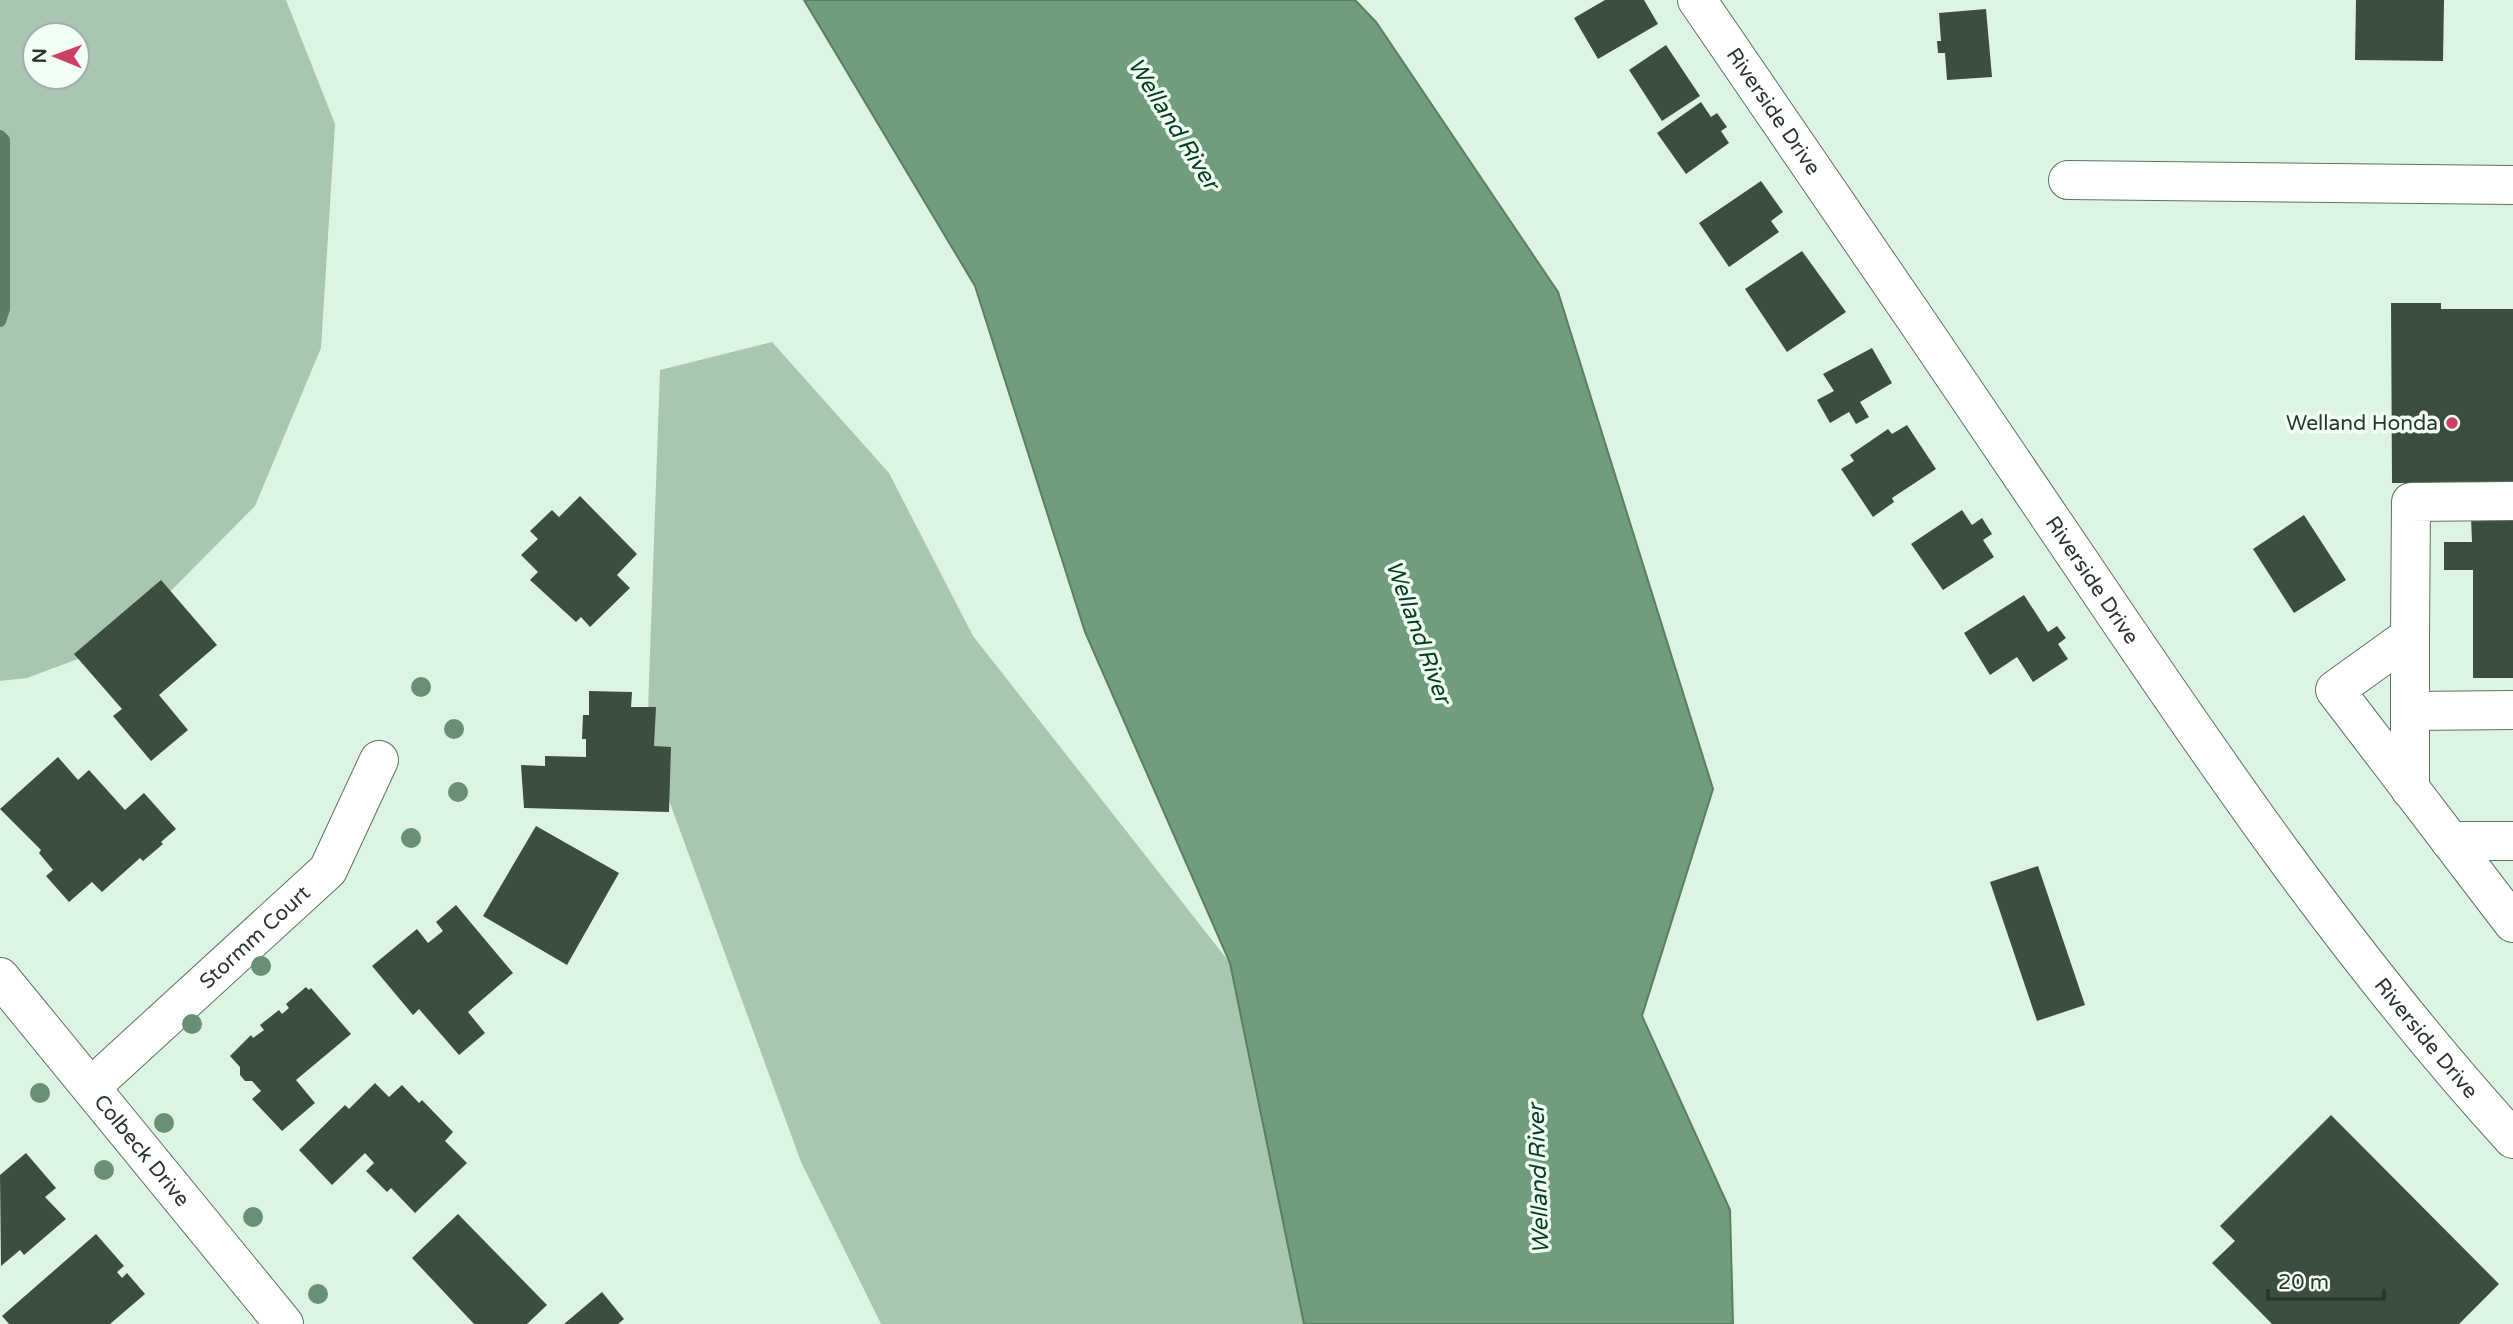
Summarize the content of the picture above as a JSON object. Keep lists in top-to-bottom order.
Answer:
{
  "streets": {
    "street": ["Riverside Drive", "Stormm Court", "Colbeck Drive"]
  },
  "crossings": [
    ["Stormm Court", "Colbeck Drive"]
  ],
  "water": ["Welland River"],
  "places": ["Welland Honda"],
  "scale_bar": "20 m",
  "north": "left"
}
